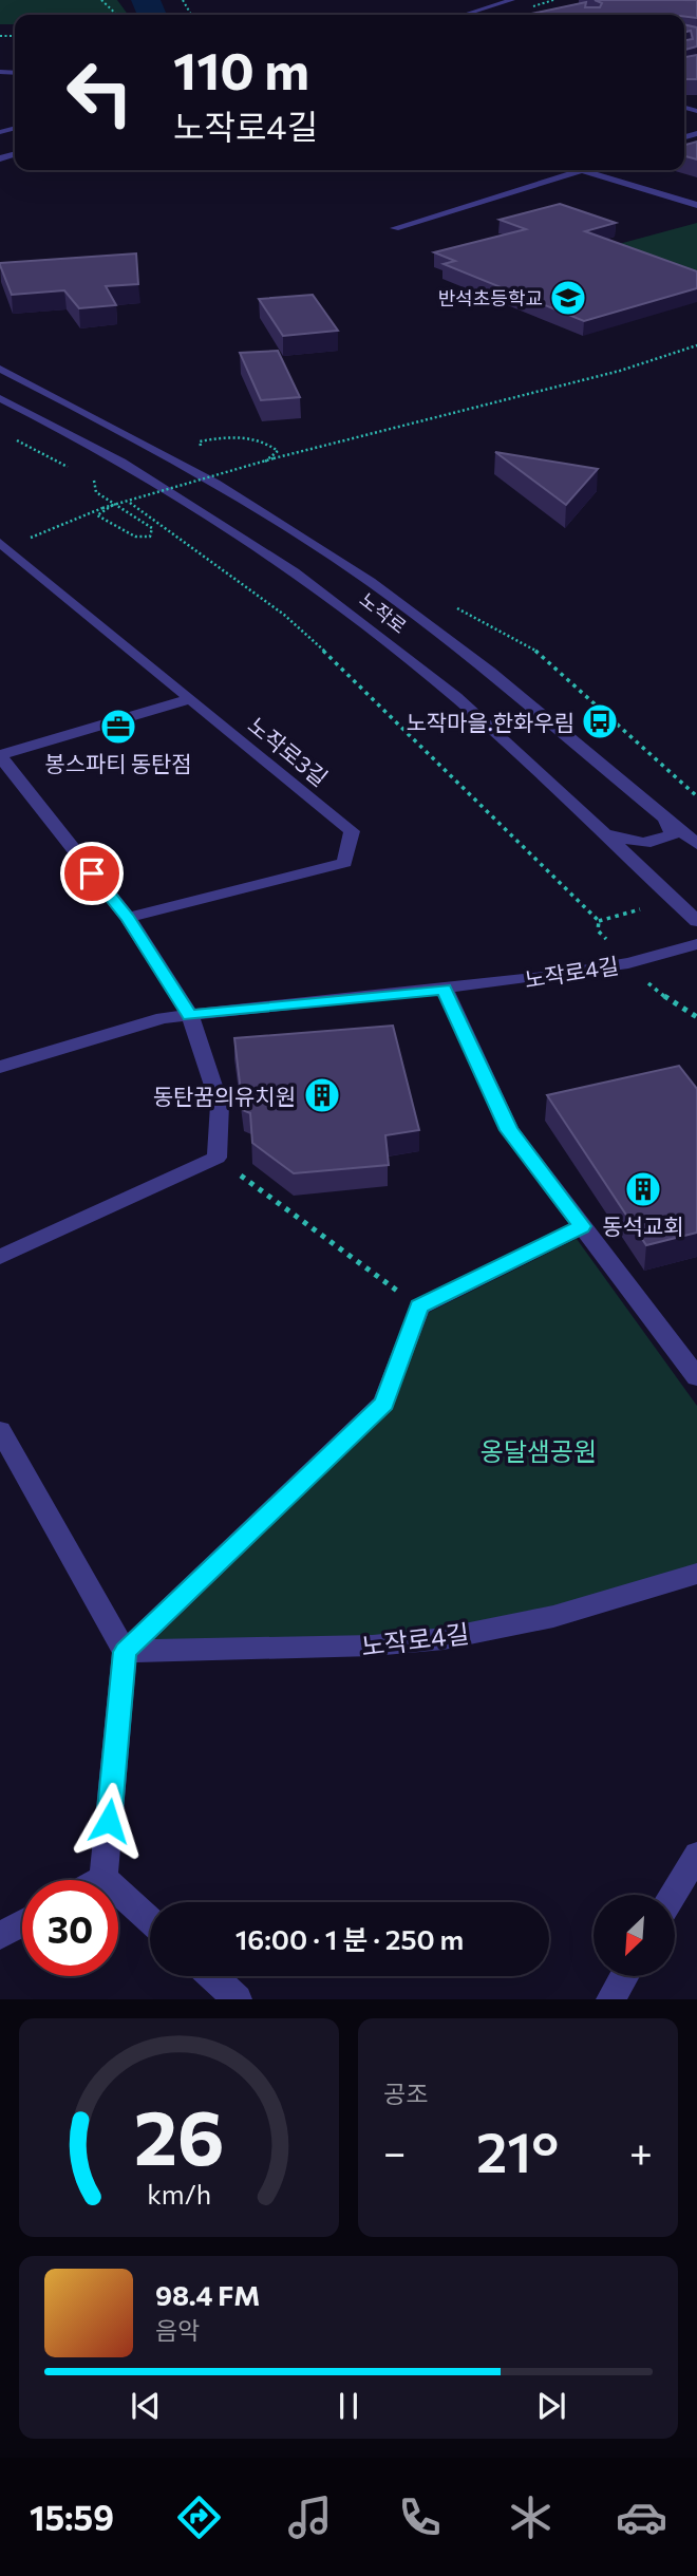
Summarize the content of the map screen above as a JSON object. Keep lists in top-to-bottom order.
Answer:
{
  "streets": {
    "street": ["노작로", "노작로3길", "노작로4길"]
  },
  "parks": ["옹달샘공원"],
  "places": {
    "school or university": ["반석초등학교"],
    "bus stop": ["노작마을.한화우림"],
    "office": ["봉스파티 동탄점"],
    "building": ["동탄꿈의유치원", "동석교회"]
  },
  "north": "bottom left",
  "page": {
    "turn": ["110 m", "노작로4길"],
    "limit": "30",
    "trip": "16:00 · 1 분 · 250 m",
    "tile": "공조",
    "heat": ["−", "21°", "+"],
    "song": ["98.4 FM", "음악"],
    "tabs": "15:59",
    "gauge": ["26", "km/h"]
  }
}
